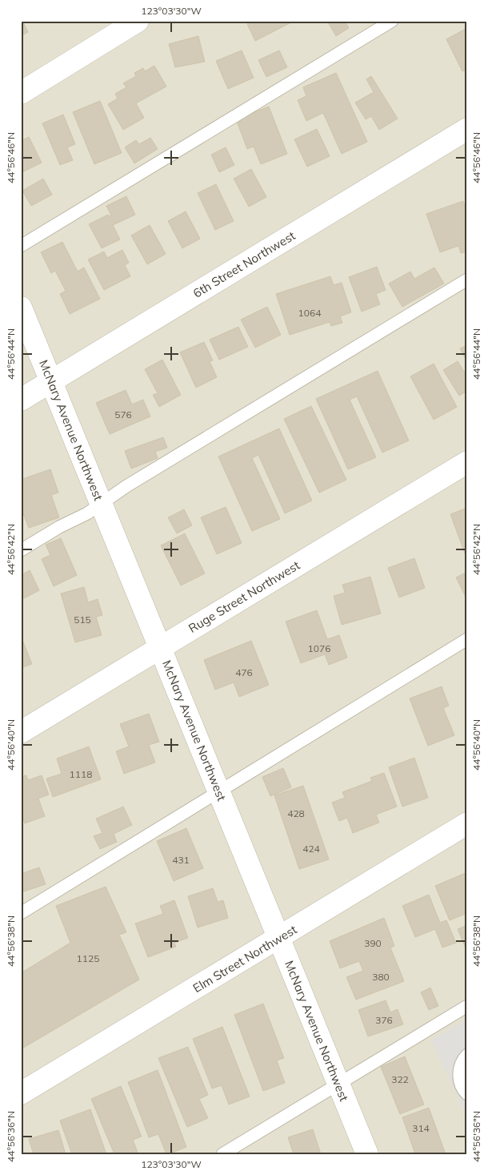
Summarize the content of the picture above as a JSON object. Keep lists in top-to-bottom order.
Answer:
{
  "streets": {
    "street": [
      "6th Street Northwest",
      "McNary Avenue Northwest",
      "Ruge Street Northwest",
      "Elm Street Northwest"
    ]
  },
  "crossings": [
    ["6th Street Northwest", "McNary Avenue Northwest"],
    ["McNary Avenue Northwest", "Ruge Street Northwest"],
    ["McNary Avenue Northwest", "Elm Street Northwest"]
  ],
  "house_numbers": [
    "1064",
    "576",
    "515",
    "1076",
    "476",
    "1118",
    "428",
    "424",
    "431",
    "390",
    "1125",
    "380",
    "376",
    "322",
    "314"
  ],
  "coordinates": [
    "123°03'30\"W",
    "44°56'46\"N",
    "44°56'44\"N",
    "44°56'42\"N",
    "44°56'40\"N",
    "44°56'38\"N",
    "44°56'36\"N"
  ]
}
